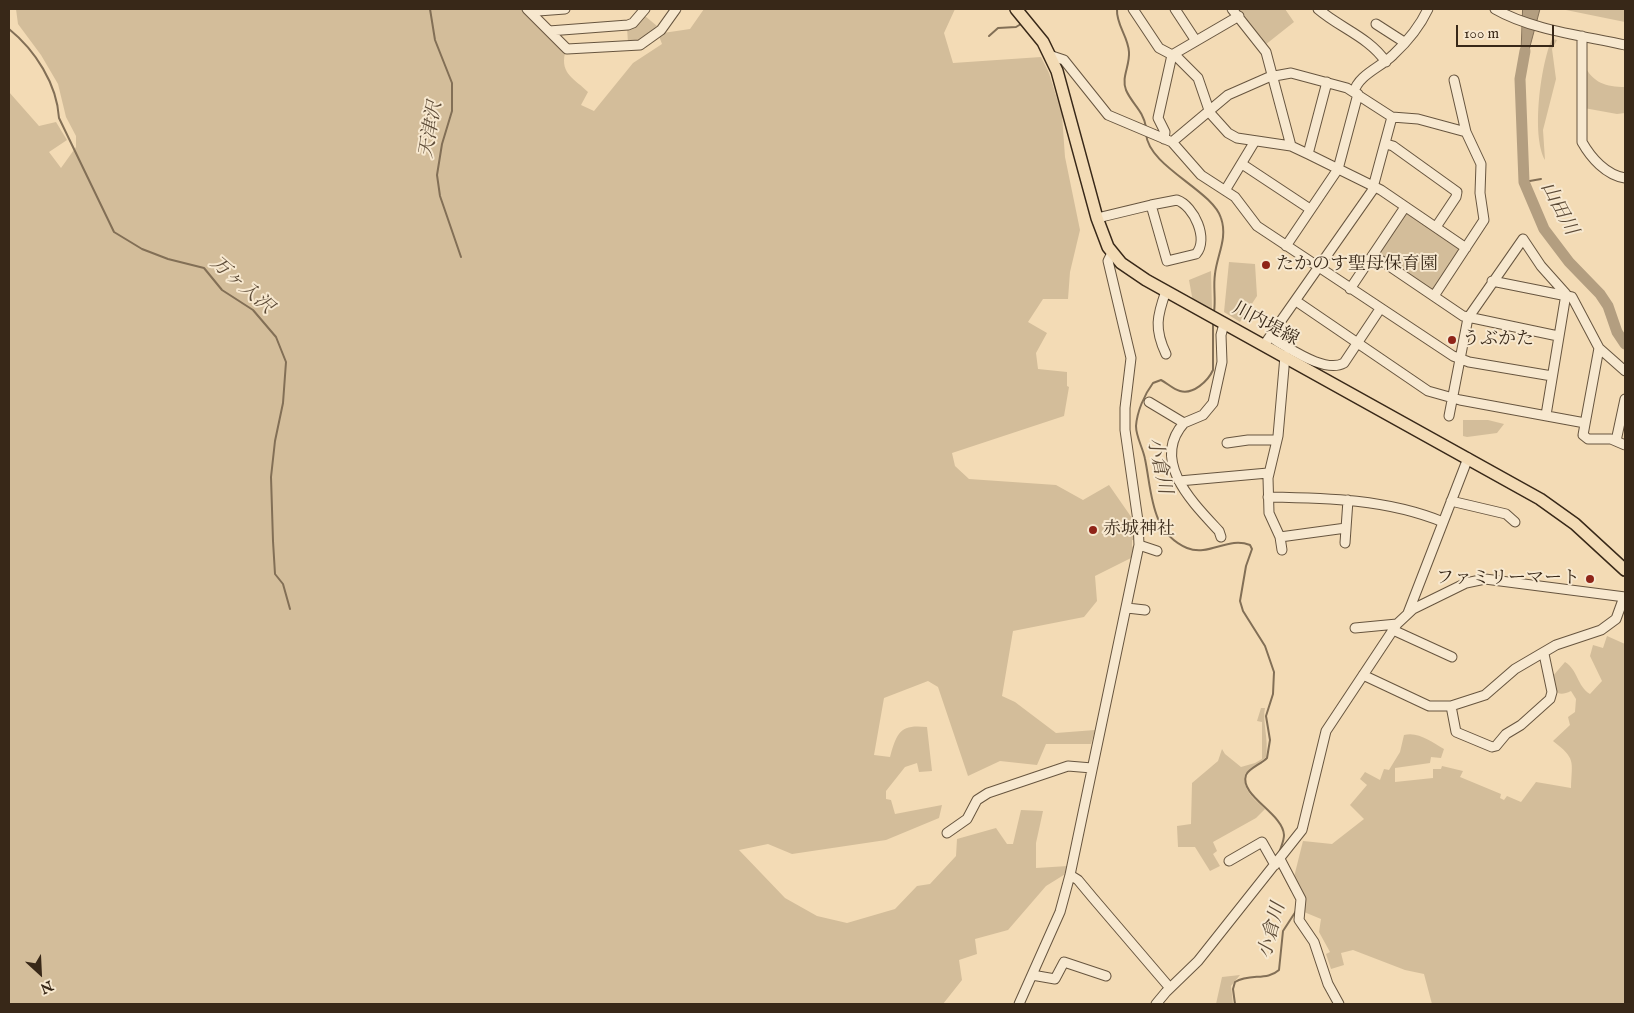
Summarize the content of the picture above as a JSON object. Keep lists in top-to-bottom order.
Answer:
{
  "streets": {
    "main road": ["川内堤線"]
  },
  "water": [
    "天津沢",
    "山田川",
    "万ヶ入沢",
    "小倉川"
  ],
  "places": [
    "たかのす聖母保育園",
    "うぶかた",
    "赤城神社",
    "ファミリーマート"
  ],
  "scale_bar": "100 m",
  "north": "bottom right"
}
